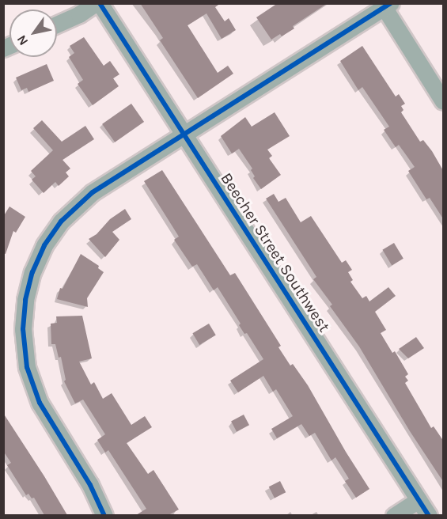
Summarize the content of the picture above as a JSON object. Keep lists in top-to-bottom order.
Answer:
{
  "streets": {
    "street": ["Beecher Street Southwest"]
  },
  "north": "bottom left"
}
